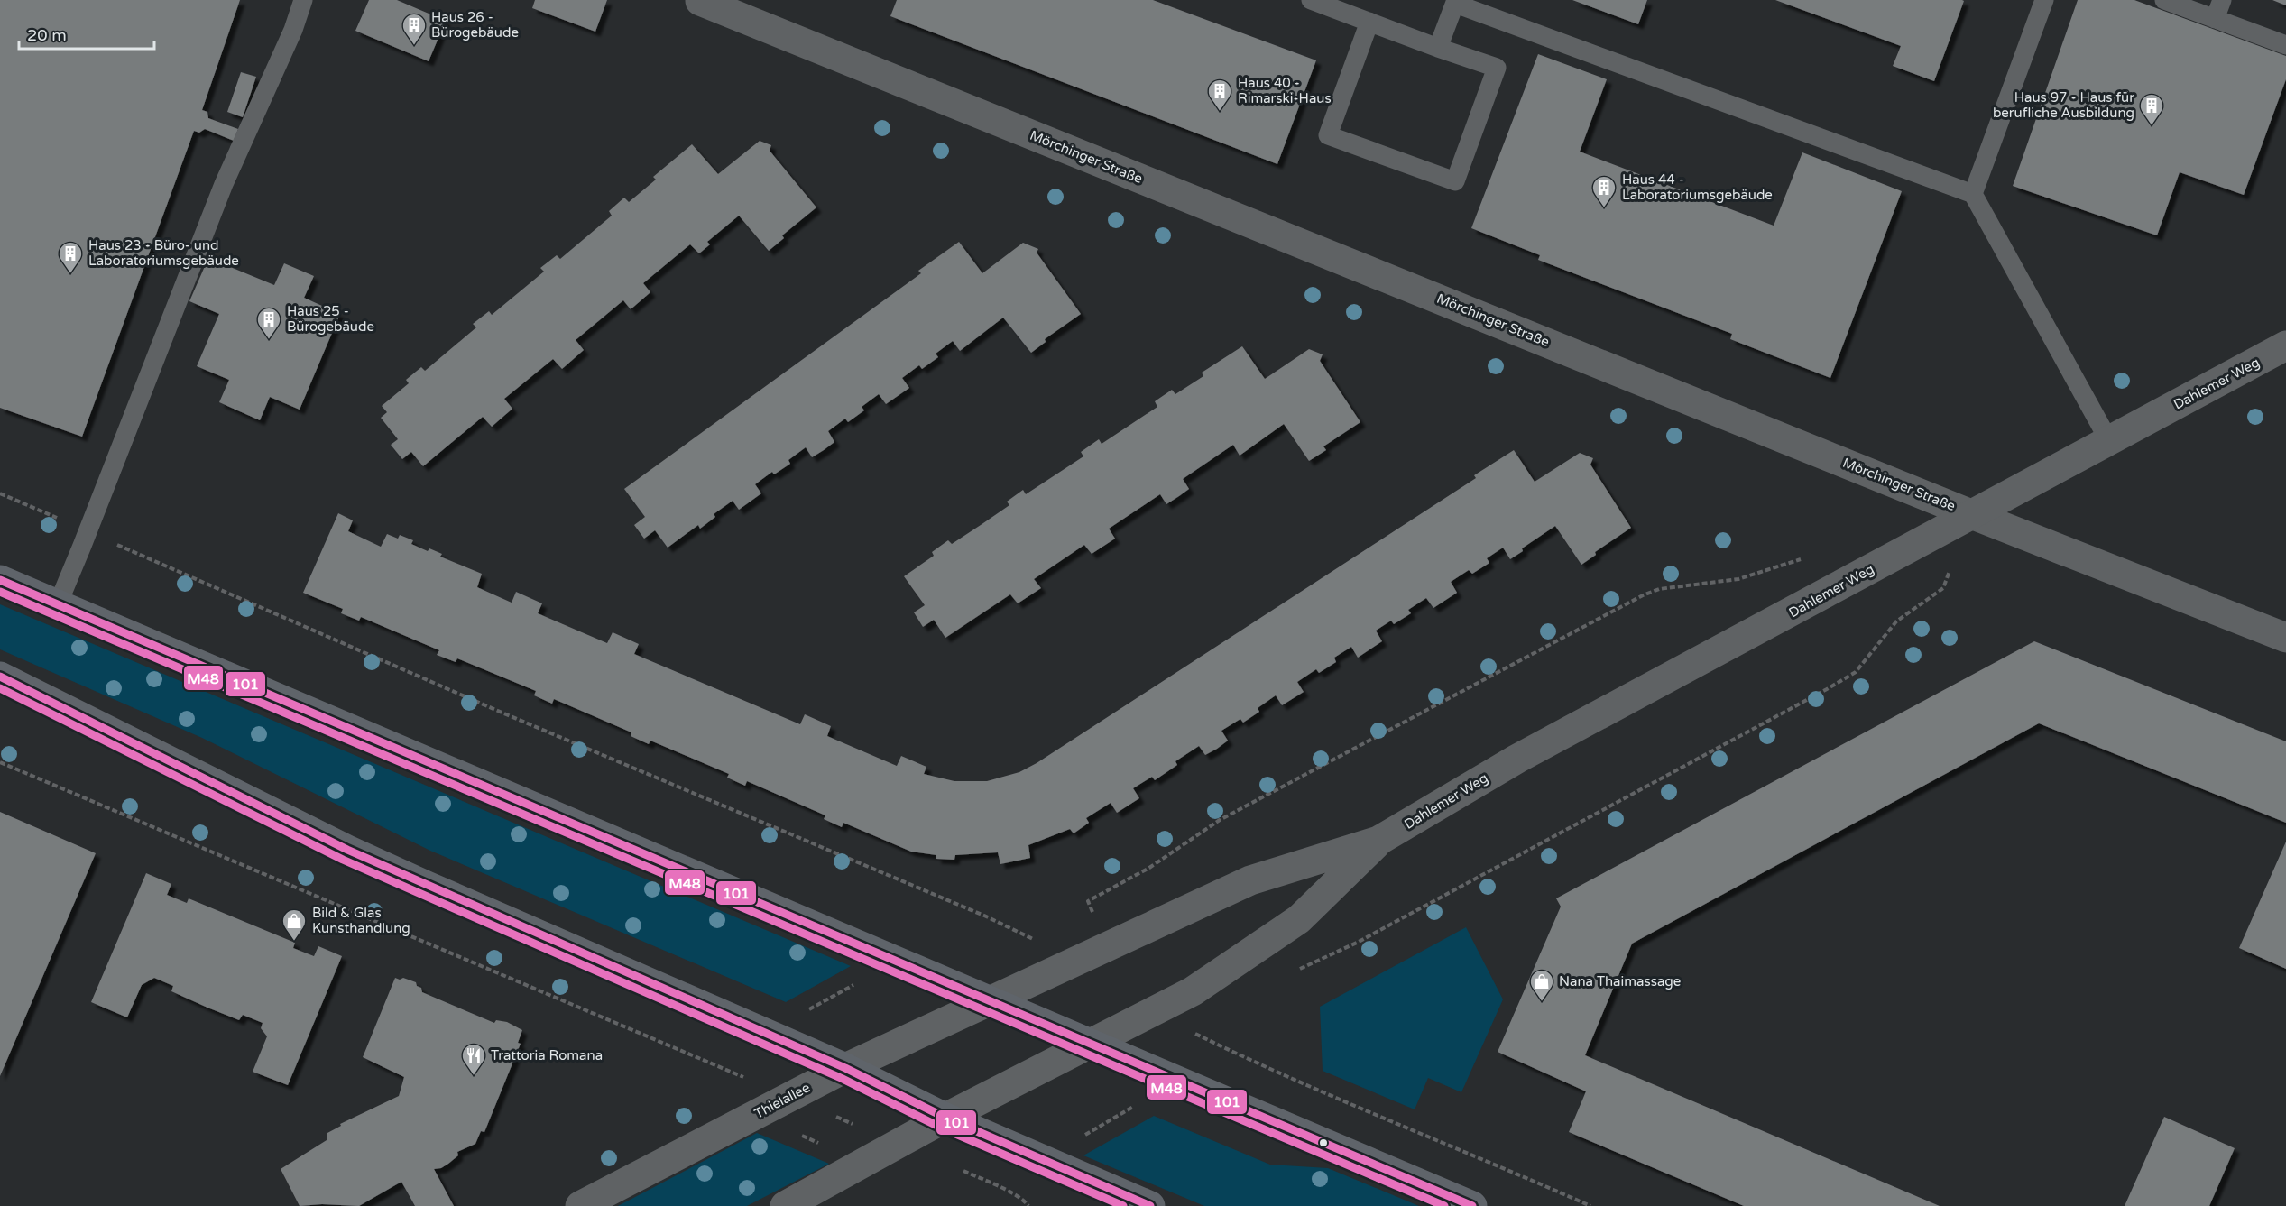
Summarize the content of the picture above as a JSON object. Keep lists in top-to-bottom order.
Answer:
{
  "streets": {
    "main road": ["Mörchinger Straße", "Dahlemer Weg", "Thielallee"]
  },
  "crossings": [
    ["Mörchinger Straße", "Dahlemer Weg"],
    ["Dahlemer Weg", "Thielallee"]
  ],
  "places": {
    "building": [
      "Haus 26 - Bürogebäude",
      "Haus 40 - Rimarski-Haus",
      "Haus 97 - Haus für berufliche Ausbildung",
      "Haus 44 - Laboratoriumsgebäude",
      "Haus 23 - Büro- und Laboratoriumsgebäude",
      "Haus 25 - Bürogebäude"
    ],
    "shop": ["Bild & Glas Kunsthandlung", "Nana Thaimassage"],
    "restaurant": ["Trattoria Romana"]
  },
  "lines": ["transit line 101", "transit line M48"],
  "scale_bar": "20 m"
}
